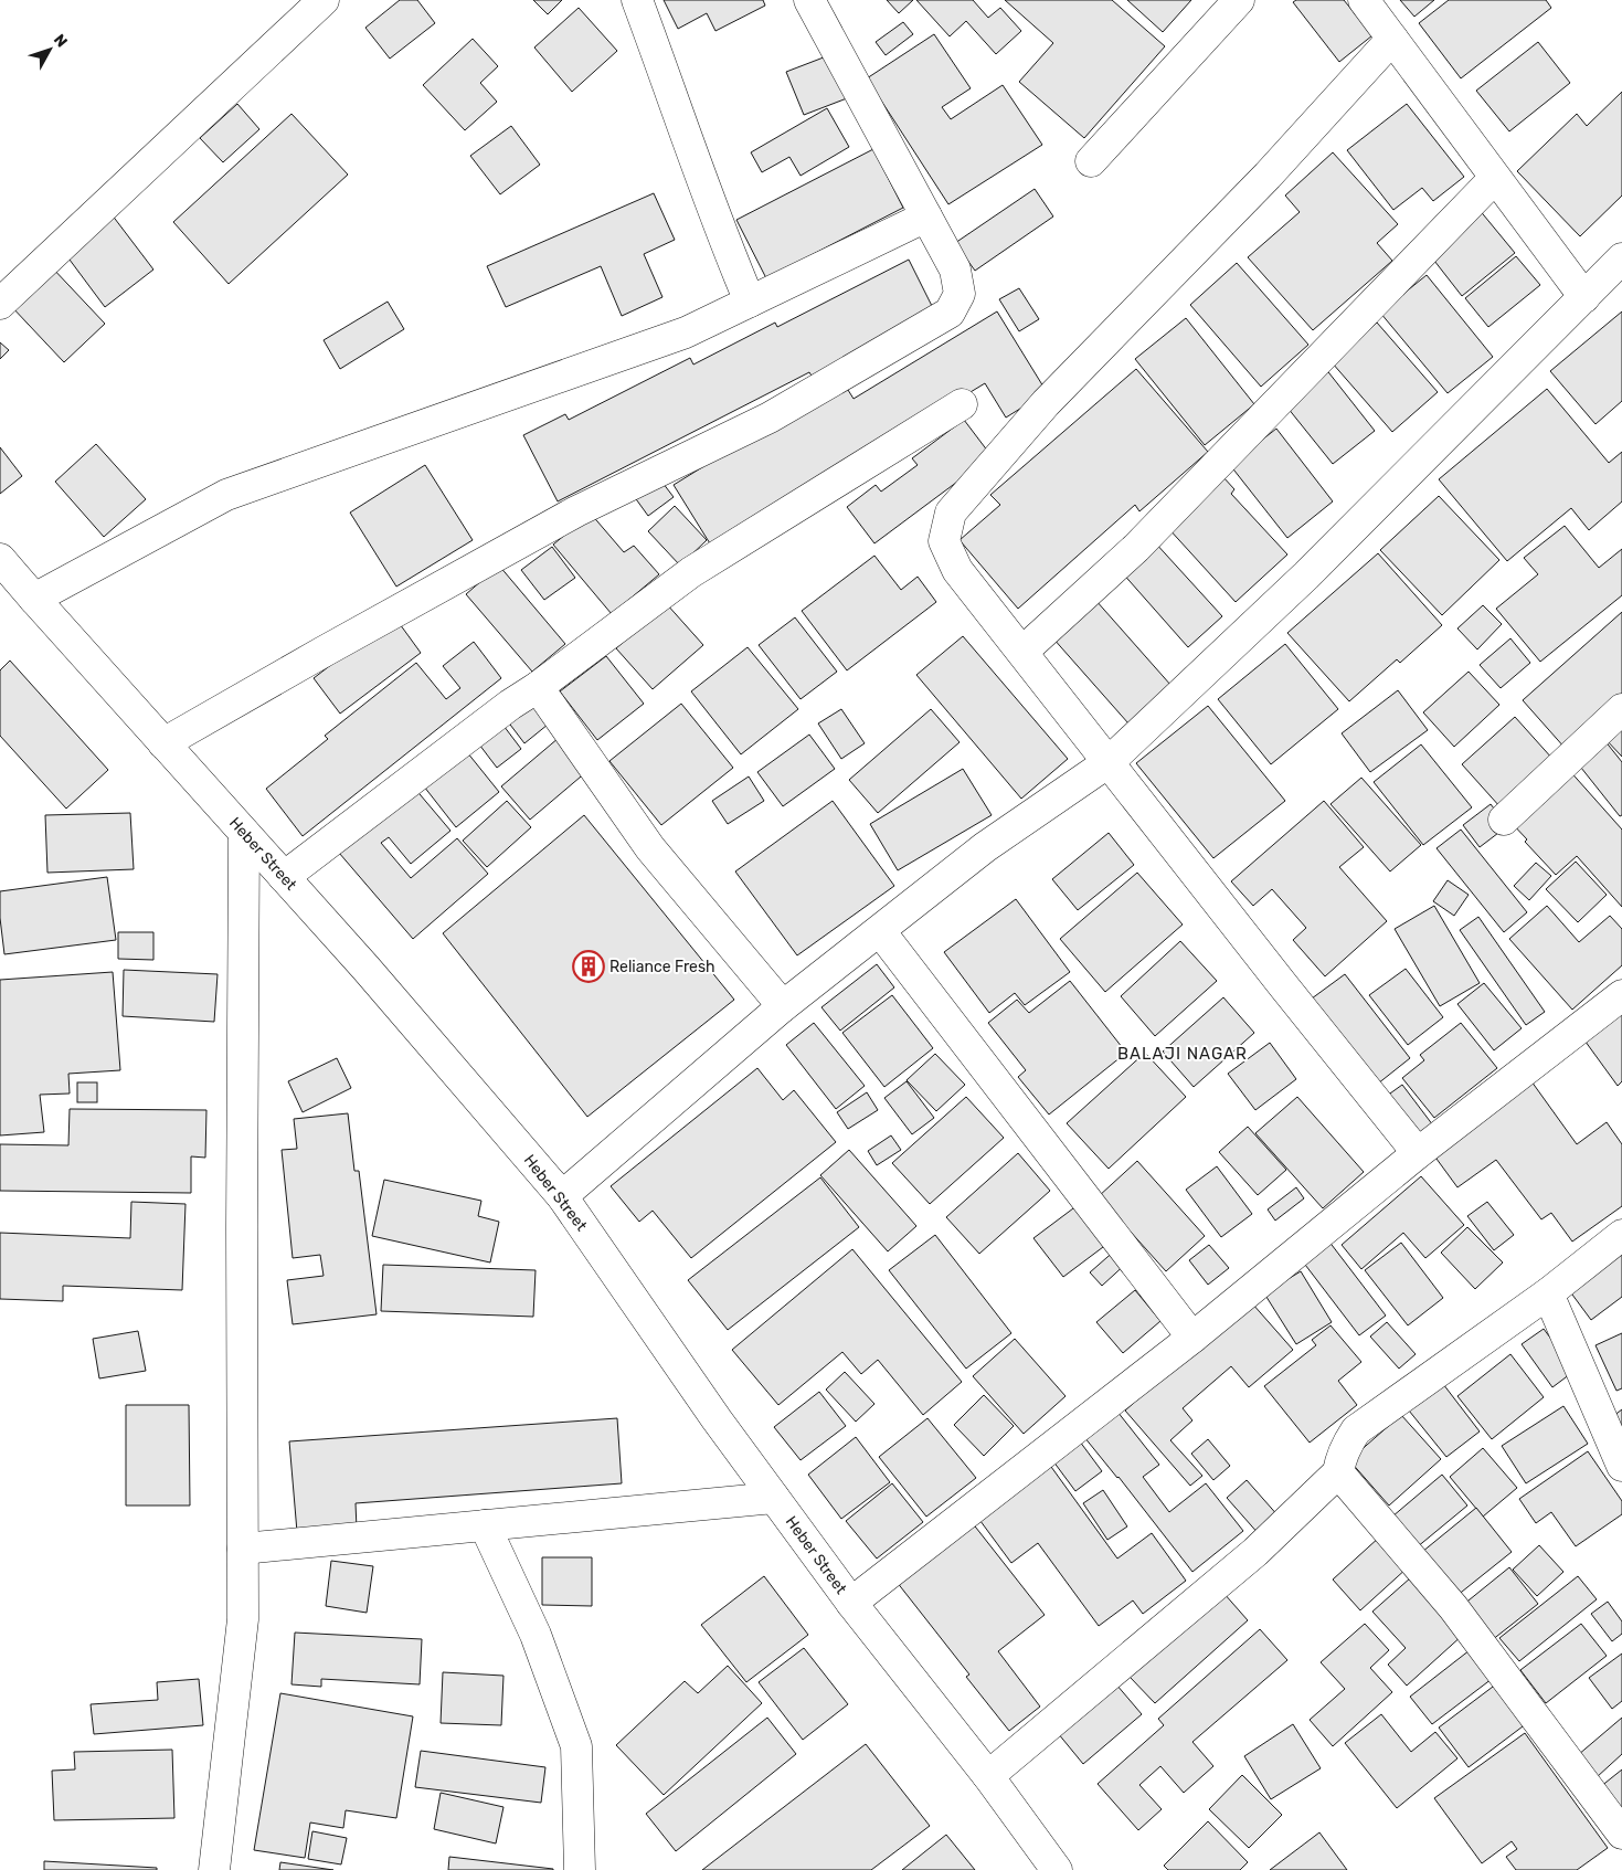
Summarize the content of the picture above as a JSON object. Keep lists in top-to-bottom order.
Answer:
{
  "streets": {
    "street": ["Heber Street"]
  },
  "districts": ["BALAJI NAGAR"],
  "places": {
    "building": ["Reliance Fresh"]
  },
  "north": "top right"
}
